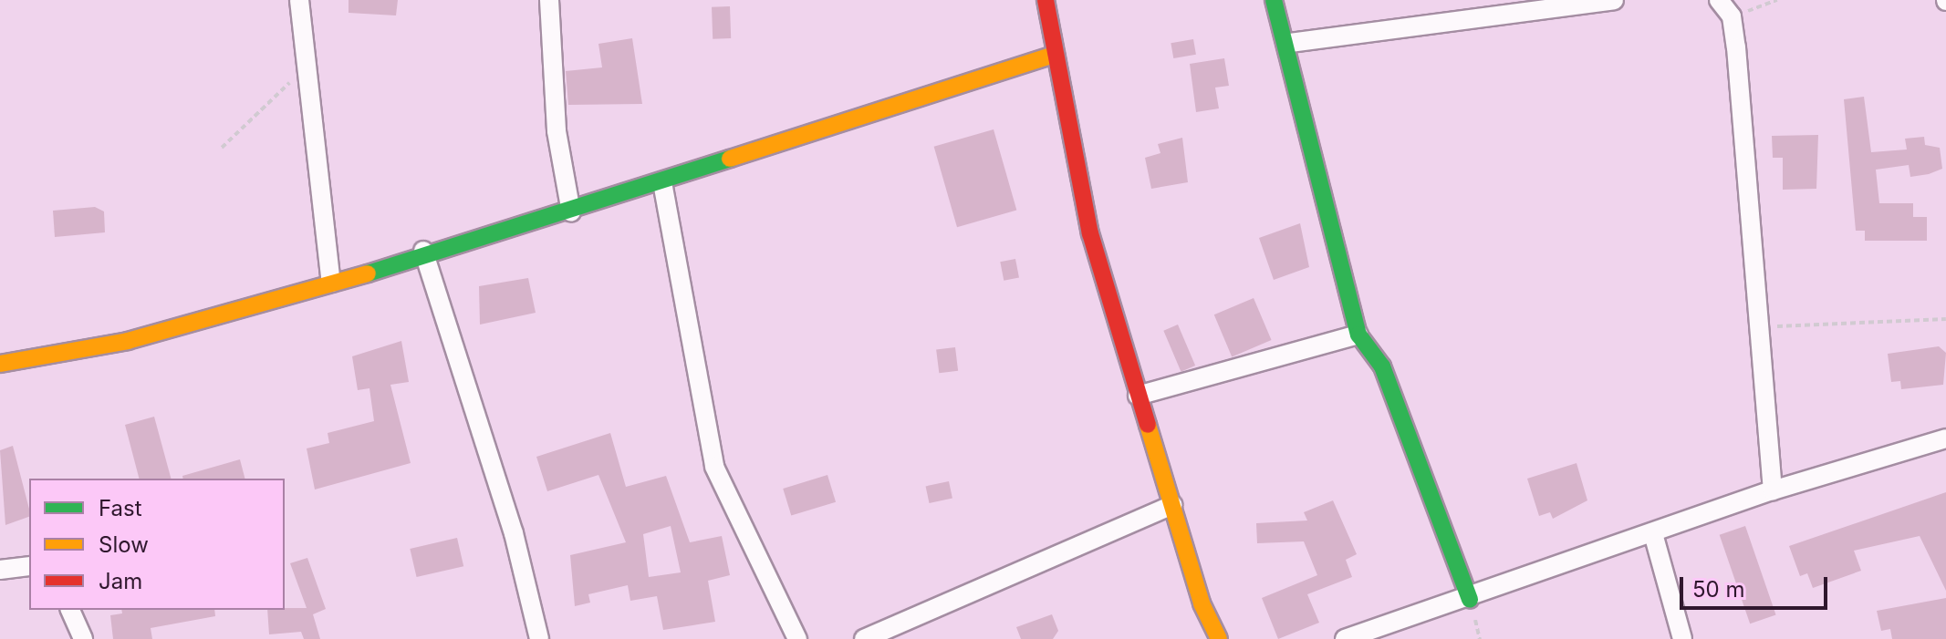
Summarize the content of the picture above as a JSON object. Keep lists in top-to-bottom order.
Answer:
{
  "legend": ["Fast", "Slow", "Jam"],
  "scale_bar": "50 m"
}
